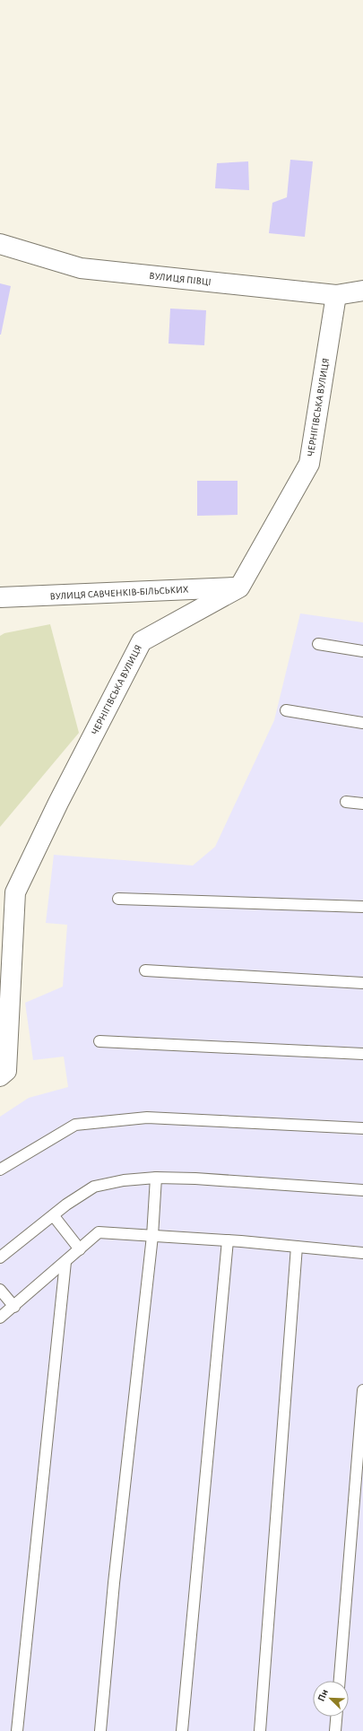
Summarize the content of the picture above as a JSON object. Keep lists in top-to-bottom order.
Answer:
{
  "streets": {
    "street": ["ВУЛИЦЯ ПІВЦІ", "ЧЕРНІГІВСЬКА ВУЛИЦЯ", "ВУЛИЦЯ САВЧЕНКІВ-БІЛЬСЬКИХ"]
  },
  "crossings": [
    ["ВУЛИЦЯ ПІВЦІ", "ЧЕРНІГІВСЬКА ВУЛИЦЯ"],
    ["ЧЕРНІГІВСЬКА ВУЛИЦЯ", "ВУЛИЦЯ САВЧЕНКІВ-БІЛЬСЬКИХ"]
  ],
  "north": "top left"
}
